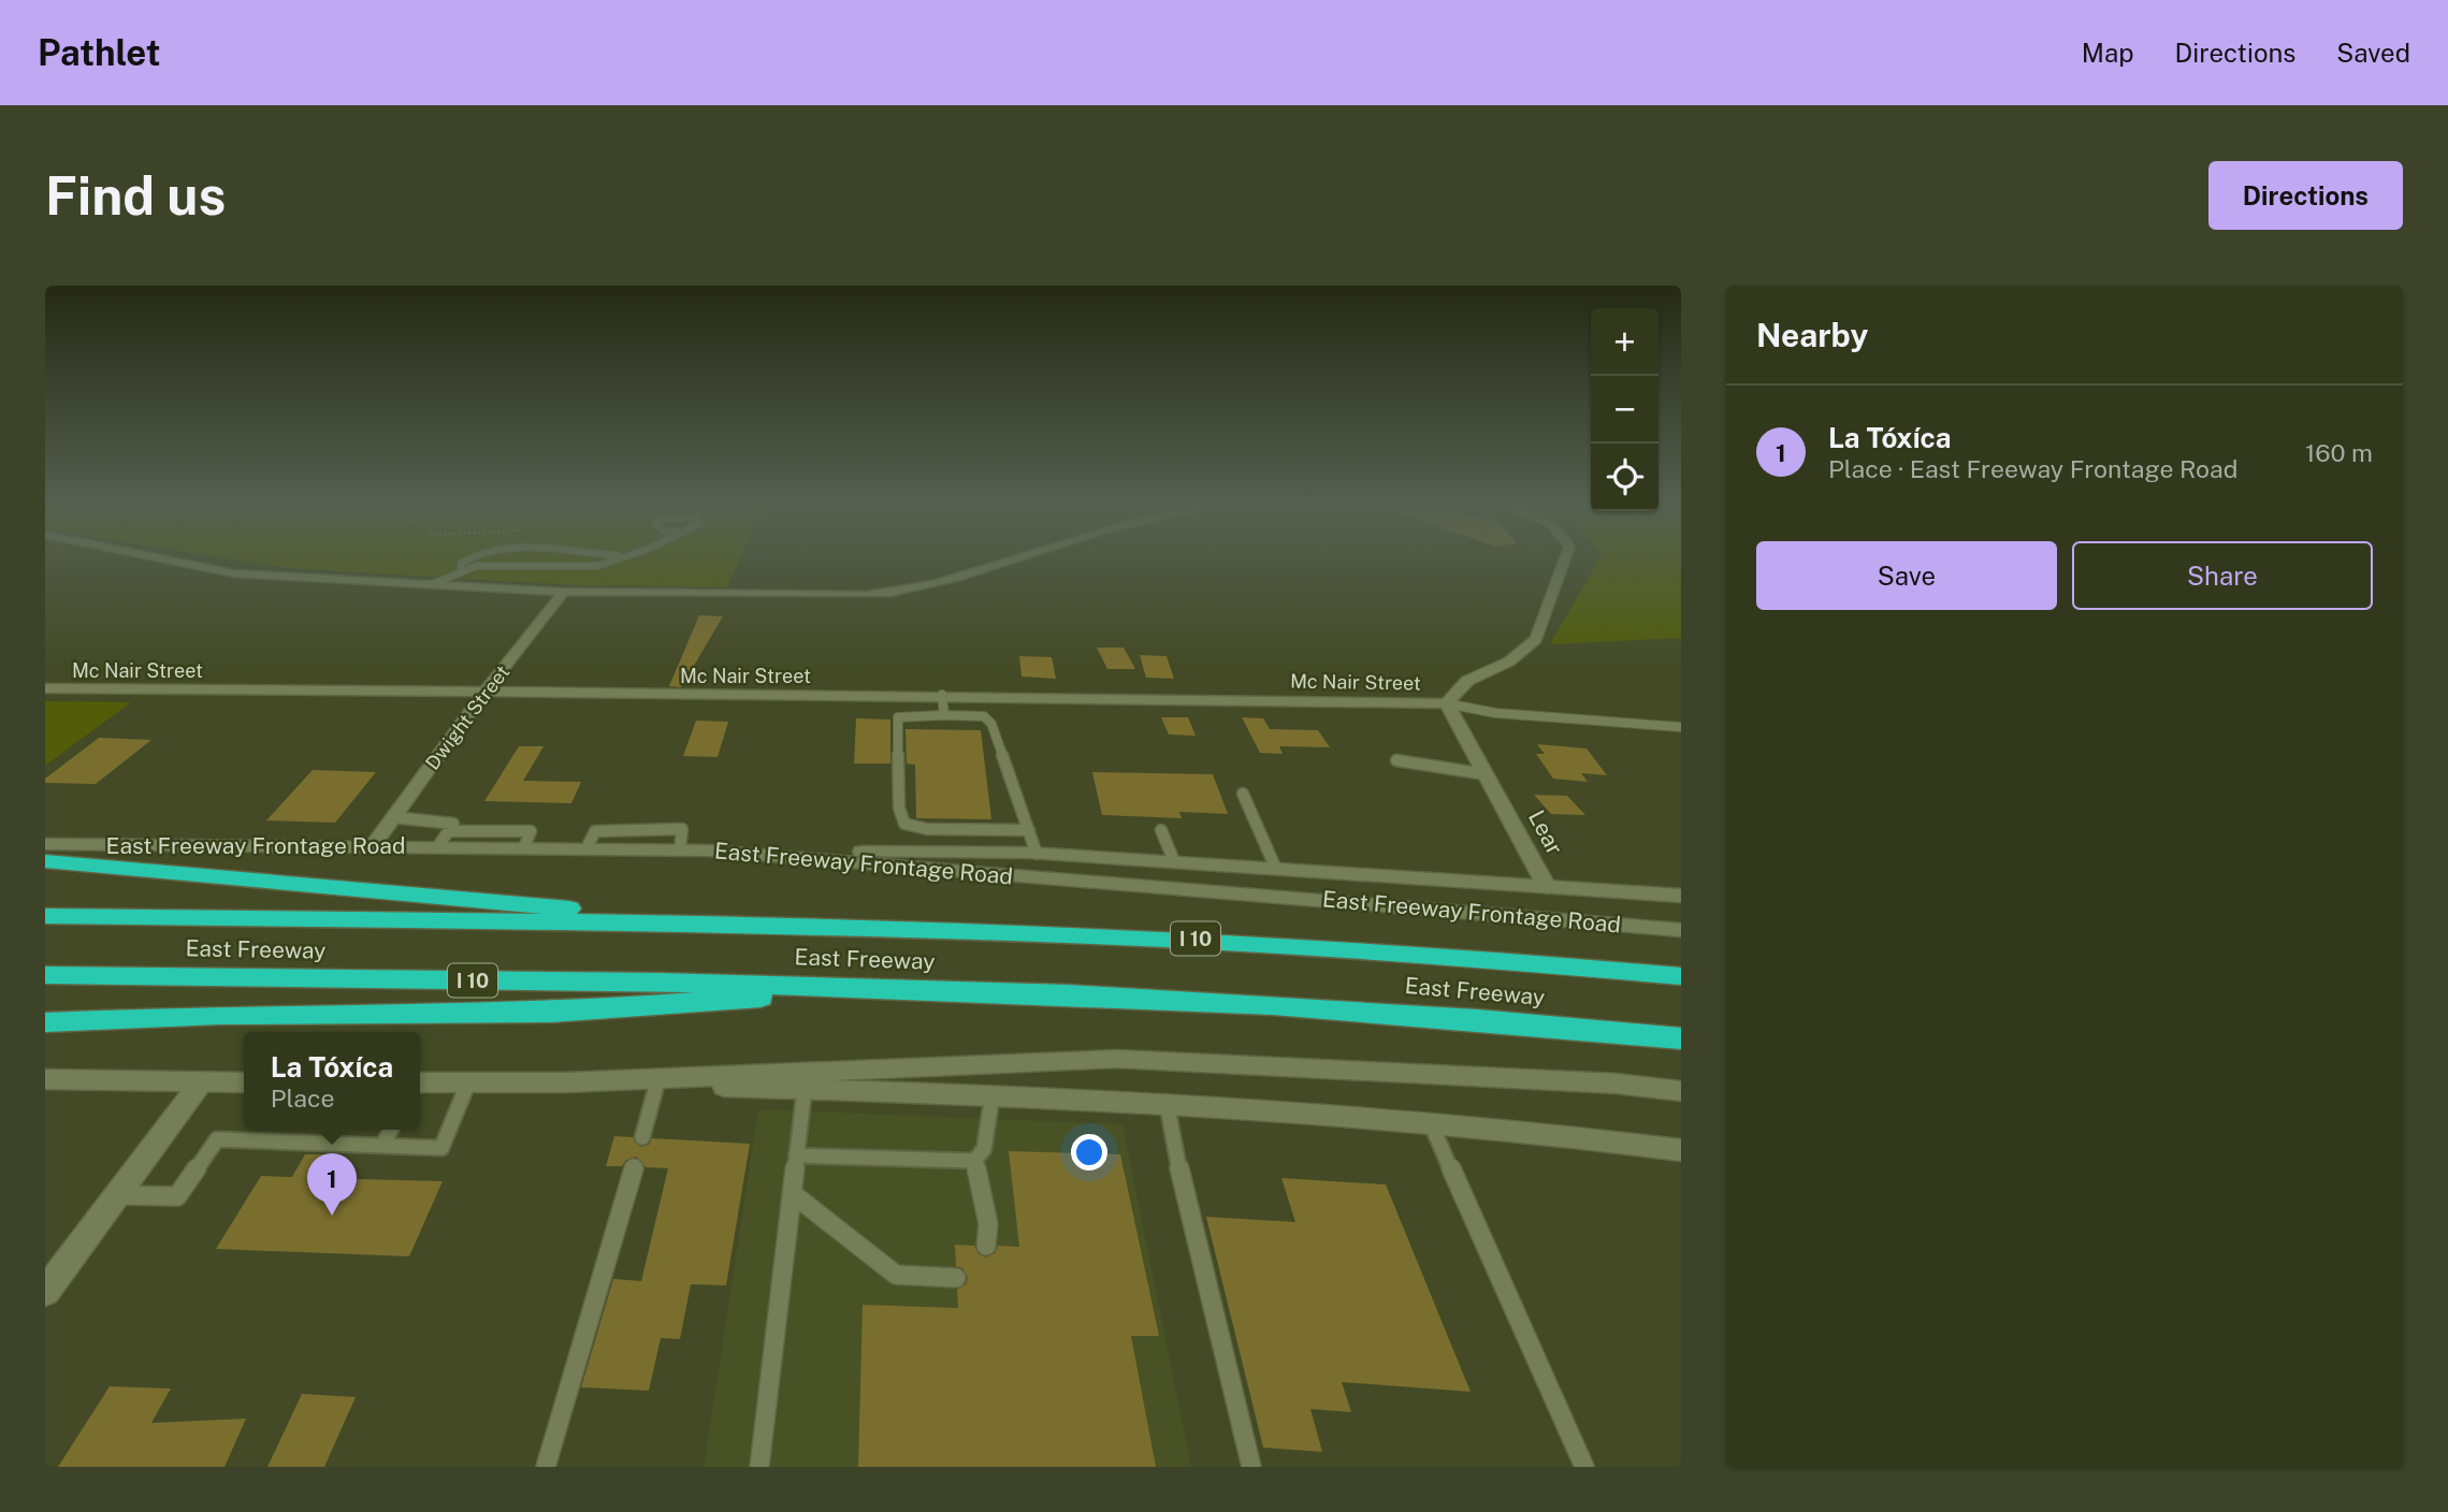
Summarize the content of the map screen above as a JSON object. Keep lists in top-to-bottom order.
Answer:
{
  "streets": {
    "highway": ["I 10", "East Freeway"],
    "street": [
      "Mc Nair Street",
      "Dwight Street",
      "Lear",
      "East Freeway Frontage Road"
    ]
  },
  "crossings": [
    ["Mc Nair Street", "Dwight Street"],
    ["Mc Nair Street", "Lear"],
    ["Dwight Street", "East Freeway Frontage Road"]
  ],
  "page": {
    "header": "Pathlet",
    "nav": ["Map", "Directions", "Saved"],
    "buttons": [
      "Directions",
      ["Save", "Share"]
    ],
    "title": "Find us",
    "heading": "Nearby",
    "map_buttons": ["+", "−"],
    "list": [
      {
        "mark": "1",
        "name": "La Tóxíca",
        "note": "Place · East Freeway Frontage Road",
        "value": "160 m"
      }
    ],
    "popup": ["La Tóxíca", "Place"],
    "pins": "1"
  }
}
